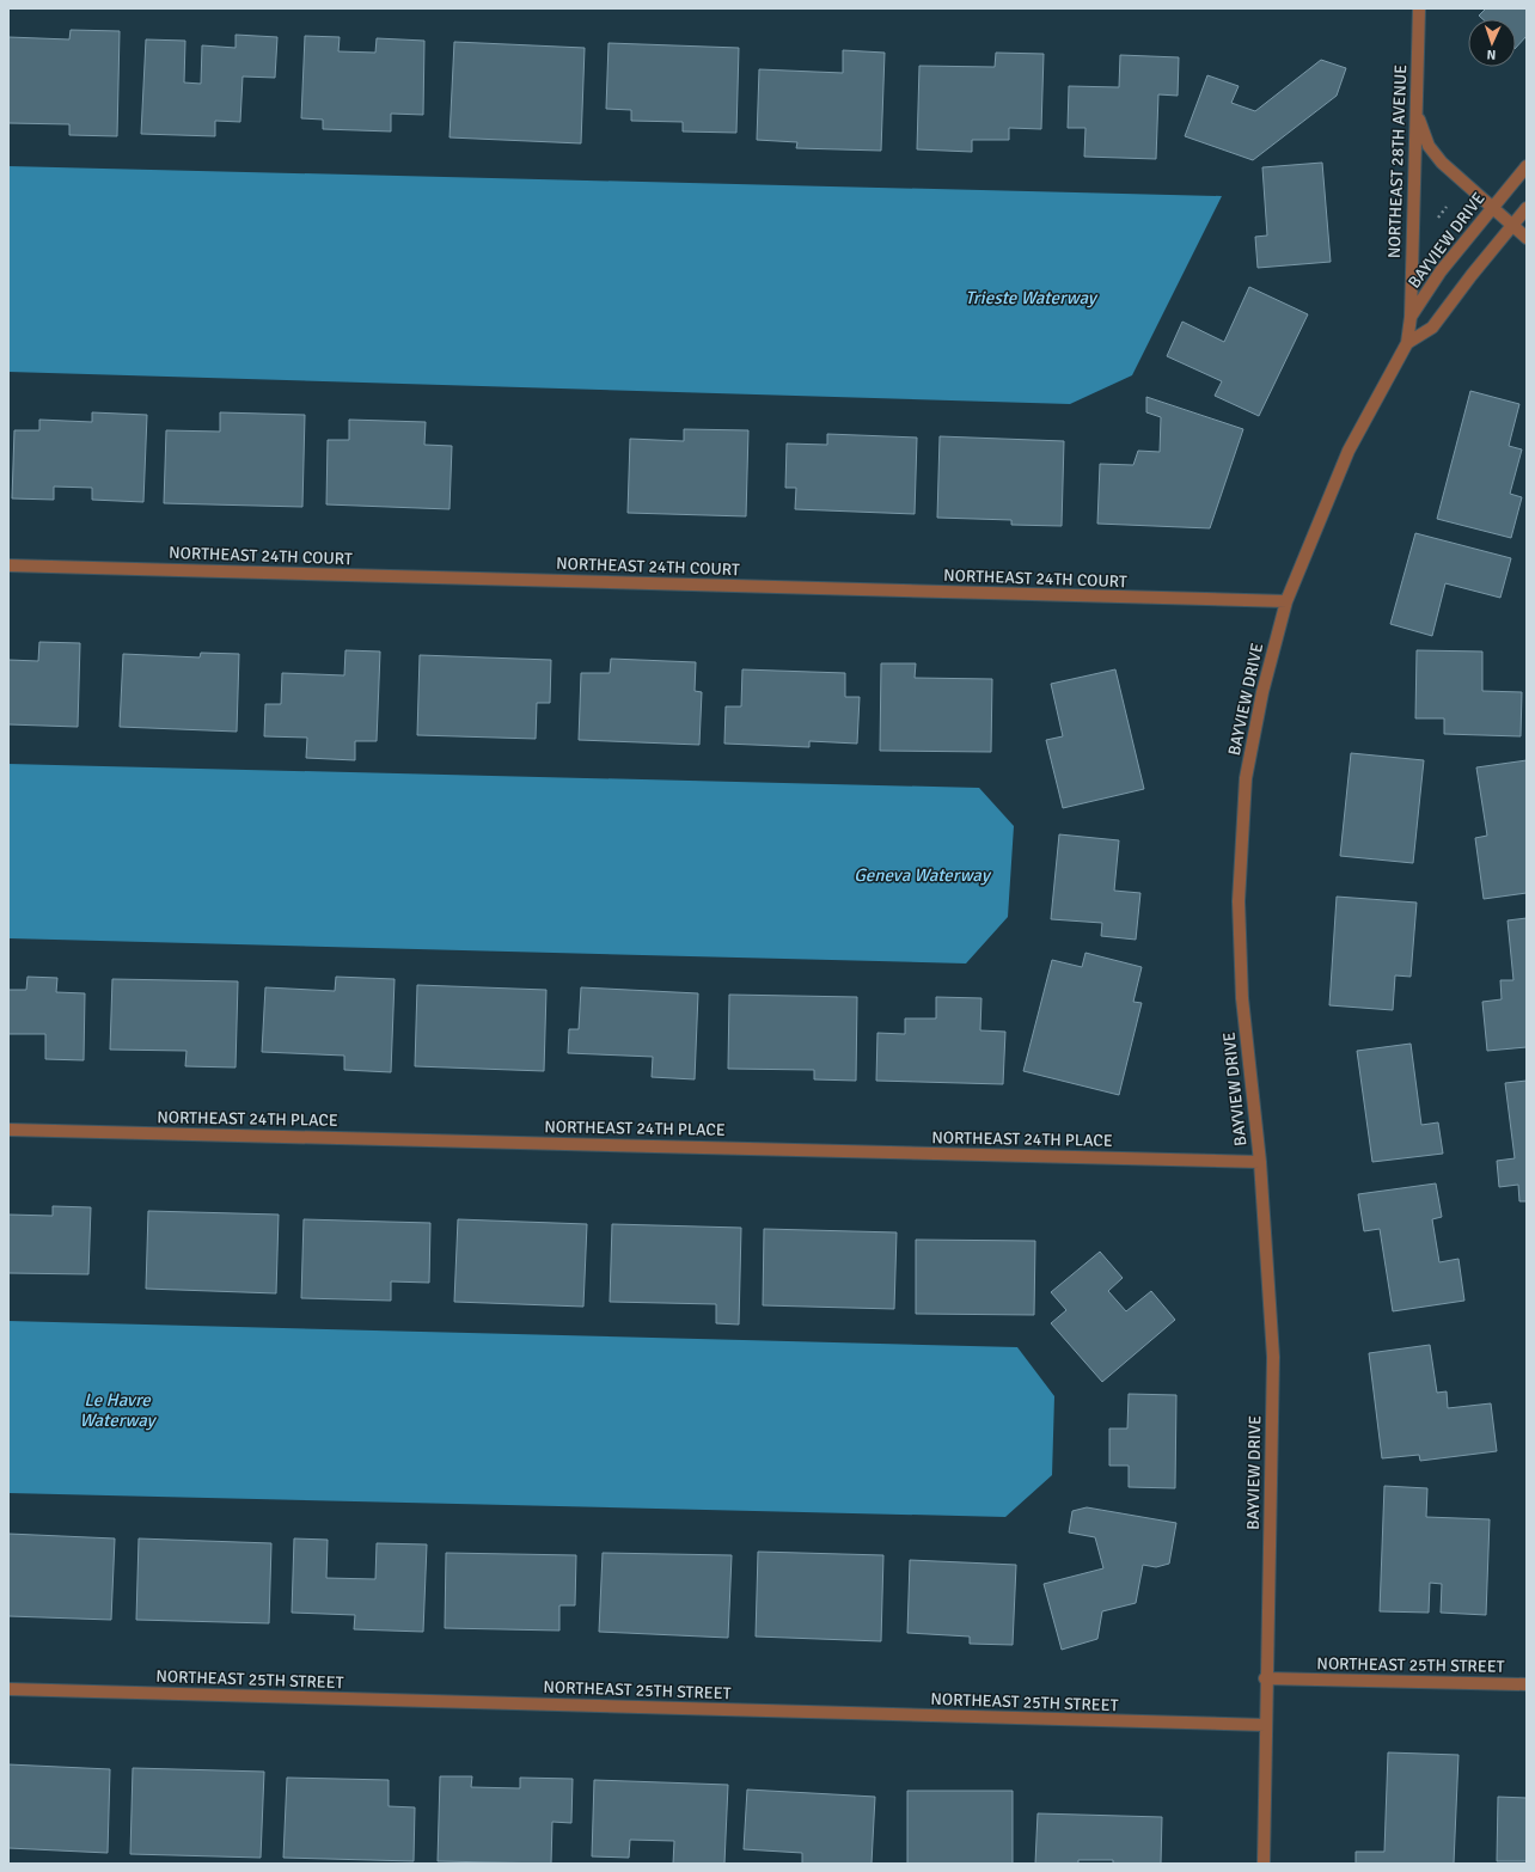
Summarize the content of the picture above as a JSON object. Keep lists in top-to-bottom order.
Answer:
{
  "streets": {
    "street": [
      "NORTHEAST 28TH AVENUE",
      "BAYVIEW DRIVE",
      "NORTHEAST 24TH COURT",
      "NORTHEAST 24TH PLACE",
      "NORTHEAST 25TH STREET"
    ]
  },
  "crossings": [
    ["NORTHEAST 28TH AVENUE", "BAYVIEW DRIVE"],
    ["BAYVIEW DRIVE", "NORTHEAST 24TH COURT"],
    ["BAYVIEW DRIVE", "NORTHEAST 24TH PLACE"],
    ["BAYVIEW DRIVE", "NORTHEAST 25TH STREET"]
  ],
  "water": ["Trieste Waterway", "Geneva Waterway", "Le Havre Waterway"],
  "north": "bottom"
}
